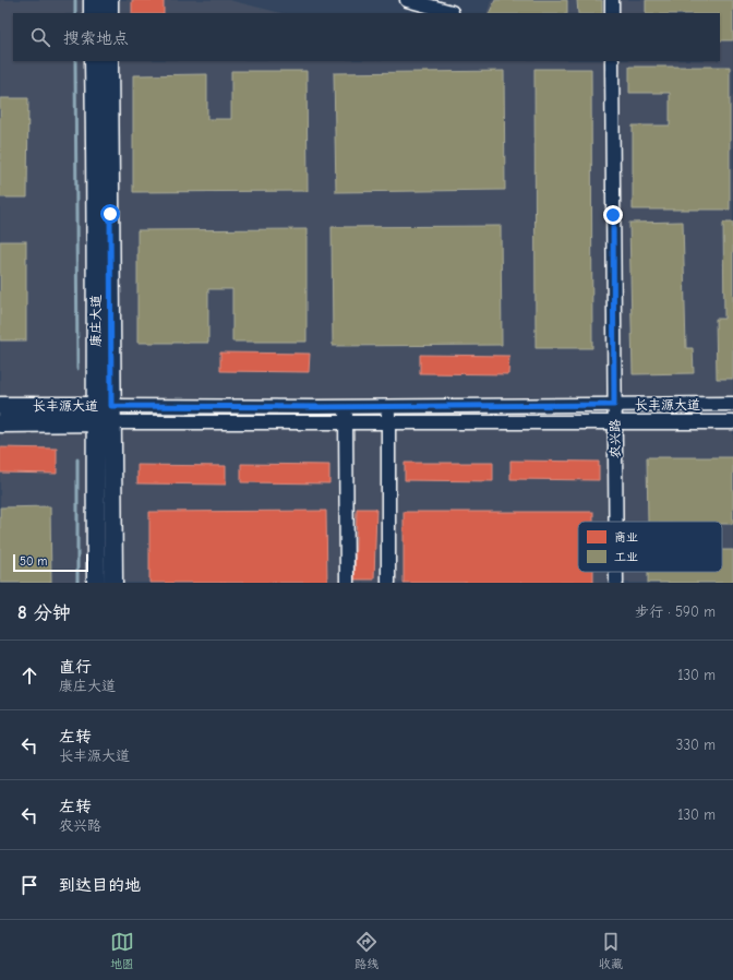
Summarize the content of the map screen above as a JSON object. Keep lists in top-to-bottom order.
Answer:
{
  "streets": {
    "main road": ["康庄大道", "长丰源大道"],
    "street": ["农兴路"]
  },
  "crossings": [
    ["康庄大道", "长丰源大道"],
    ["长丰源大道", "农兴路"]
  ],
  "legend": ["商业", "工业"],
  "scale_bar": "50 m",
  "page": {
    "search": "搜索地点",
    "scale": "50 m",
    "heading": ["8 分钟", "步行 · 590 m"],
    "list": [
      ["直行", "康庄大道", "130 m"],
      ["左转", "长丰源大道", "330 m"],
      ["左转", "农兴路", "130 m"],
      "到达目的地"
    ],
    "nav": ["地图", "路线", "收藏"]
  }
}
